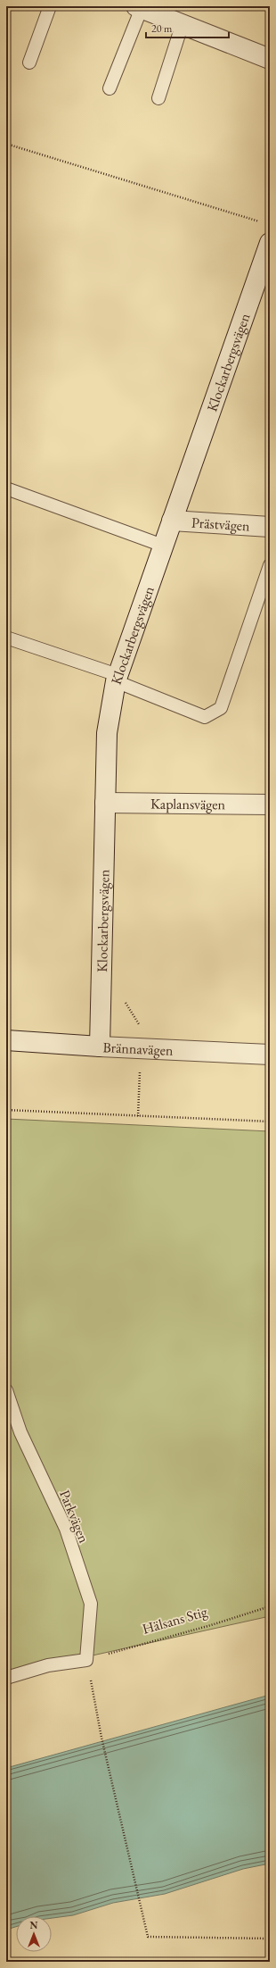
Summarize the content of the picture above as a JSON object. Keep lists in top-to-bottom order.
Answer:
{
  "streets": {
    "street": [
      "Klockarbergsvägen",
      "Prästvägen",
      "Kaplansvägen",
      "Brännavägen"
    ],
    "lane": ["Parkvägen"],
    "path": ["Hälsans Stig"]
  },
  "crossings": [
    ["Klockarbergsvägen", "Prästvägen"],
    ["Klockarbergsvägen", "Kaplansvägen"],
    ["Klockarbergsvägen", "Brännavägen"],
    ["Parkvägen", "Hälsans Stig"]
  ],
  "scale_bar": "20 m",
  "north": "top"
}
